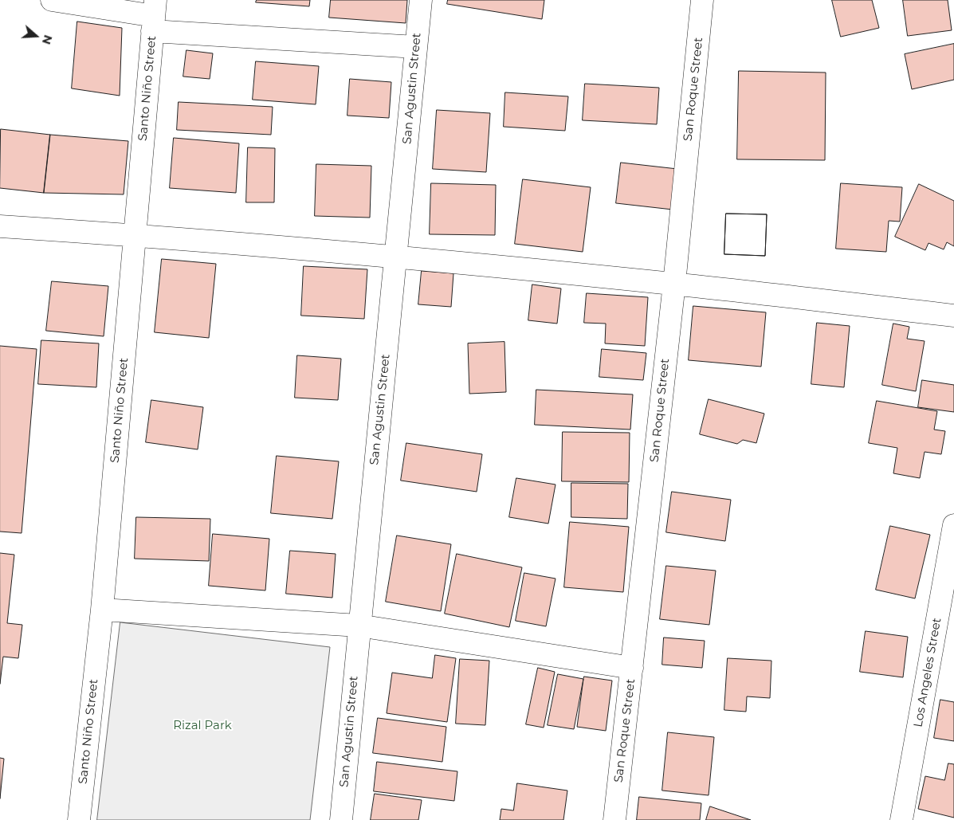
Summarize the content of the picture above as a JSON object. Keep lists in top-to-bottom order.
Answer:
{
  "streets": {
    "street": [
      "Santo Niño Street",
      "San Agustin Street",
      "San Roque Street",
      "Los Angeles Street"
    ]
  },
  "parks": ["Rizal Park"],
  "north": "right"
}
